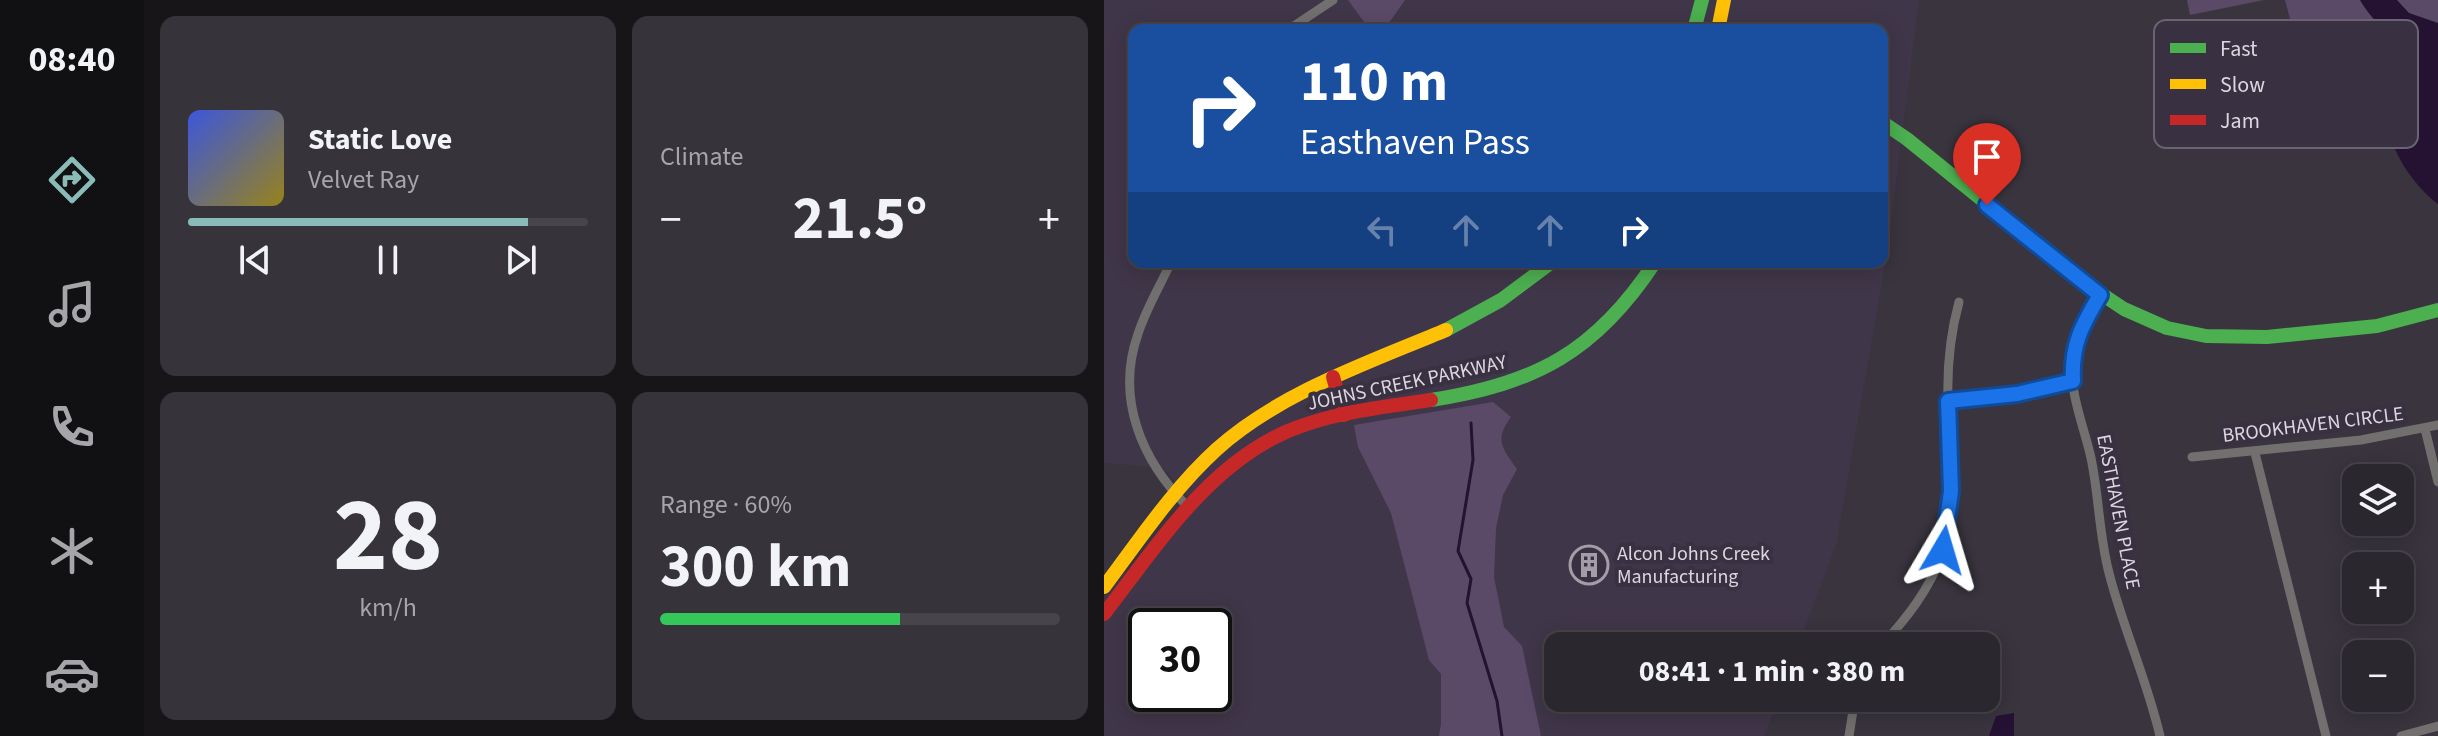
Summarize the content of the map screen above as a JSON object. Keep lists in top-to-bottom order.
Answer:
{
  "streets": {
    "street": ["JOHNS CREEK PARKWAY", "BROOKHAVEN CIRCLE", "EASTHAVEN PLACE"]
  },
  "places": {
    "building": ["Alcon Johns Creek Manufacturing"]
  },
  "legend": ["Fast", "Slow", "Jam"],
  "page": {
    "tabs": "08:40",
    "tile": [
      "Climate",
      ["28", "km/h"],
      ["Range · 60%", "300 km"]
    ],
    "turn": ["110 m", "Easthaven Pass"],
    "song": ["Static Love", "Velvet Ray"],
    "heat": ["−", "21.5°", "+"],
    "map_buttons": ["+", "−"],
    "limit": "30",
    "trip": "08:41 · 1 min · 380 m"
  }
}
